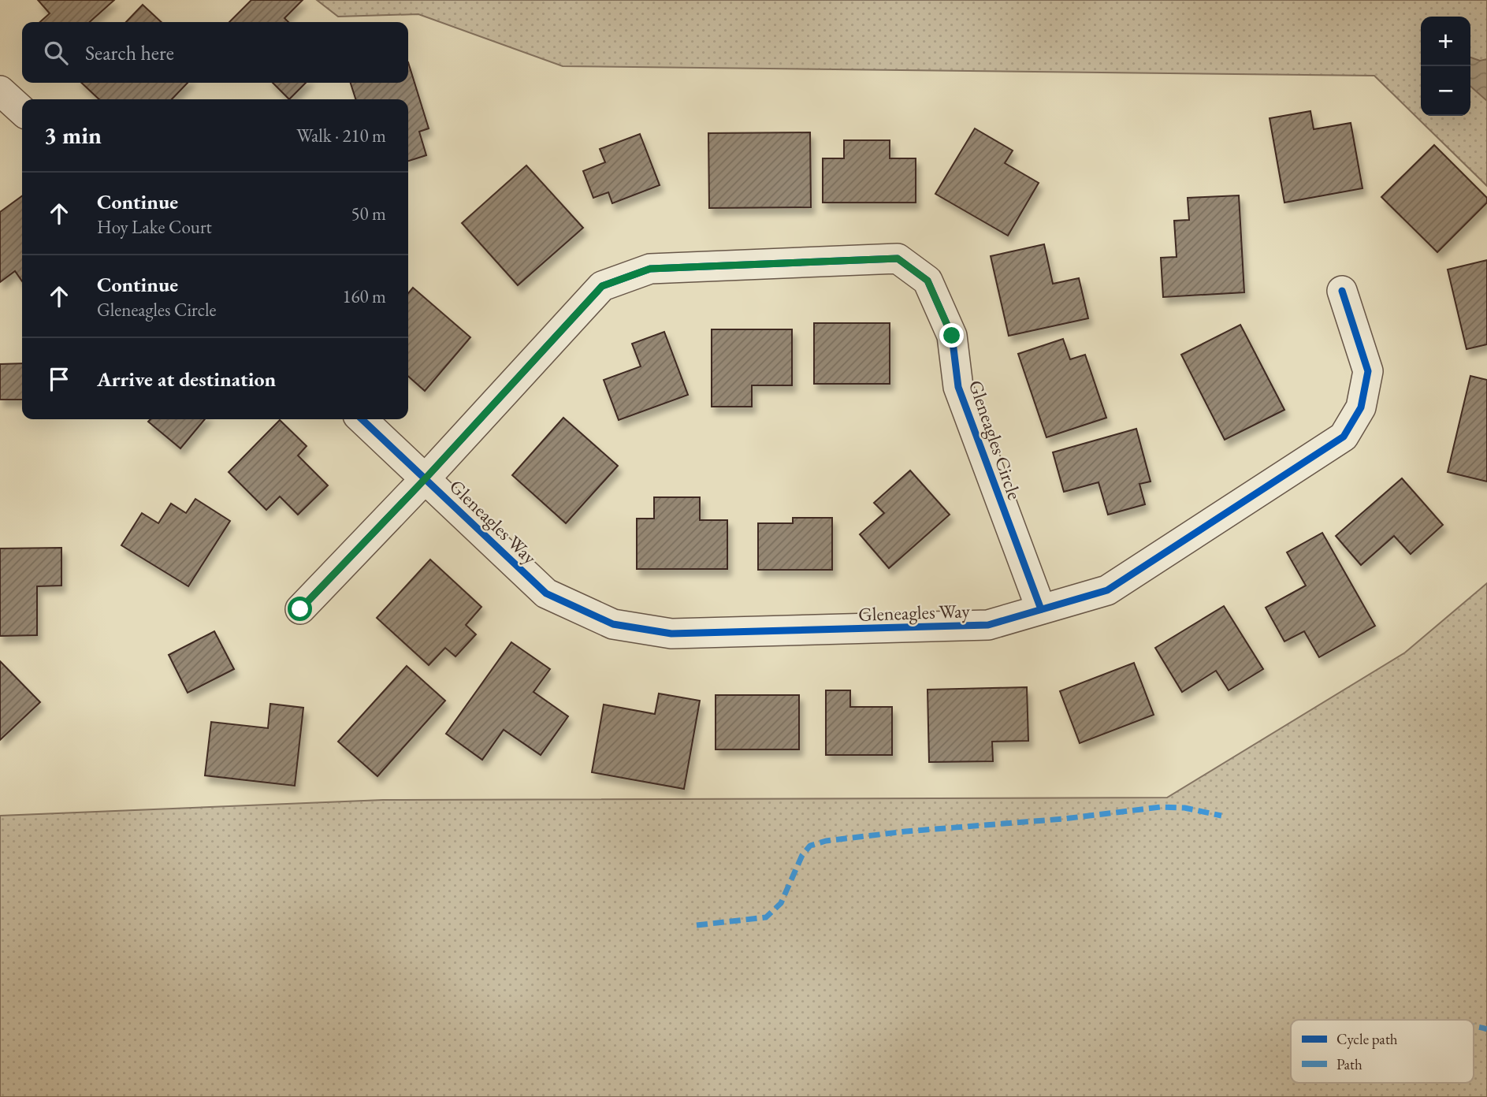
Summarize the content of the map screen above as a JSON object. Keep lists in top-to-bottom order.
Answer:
{
  "streets": {
    "street": ["Gleneagles Circle", "Gleneagles Way"]
  },
  "crossings": [
    ["Gleneagles Circle", "Gleneagles Way"]
  ],
  "legend": ["Cycle path", "Path"],
  "page": {
    "map_buttons": ["+", "−"],
    "search": "Search here",
    "heading": ["3 min", "Walk · 210 m"],
    "list": [
      ["Continue", "Hoy Lake Court", "50 m"],
      ["Continue", "Gleneagles Circle", "160 m"],
      "Arrive at destination"
    ]
  }
}
